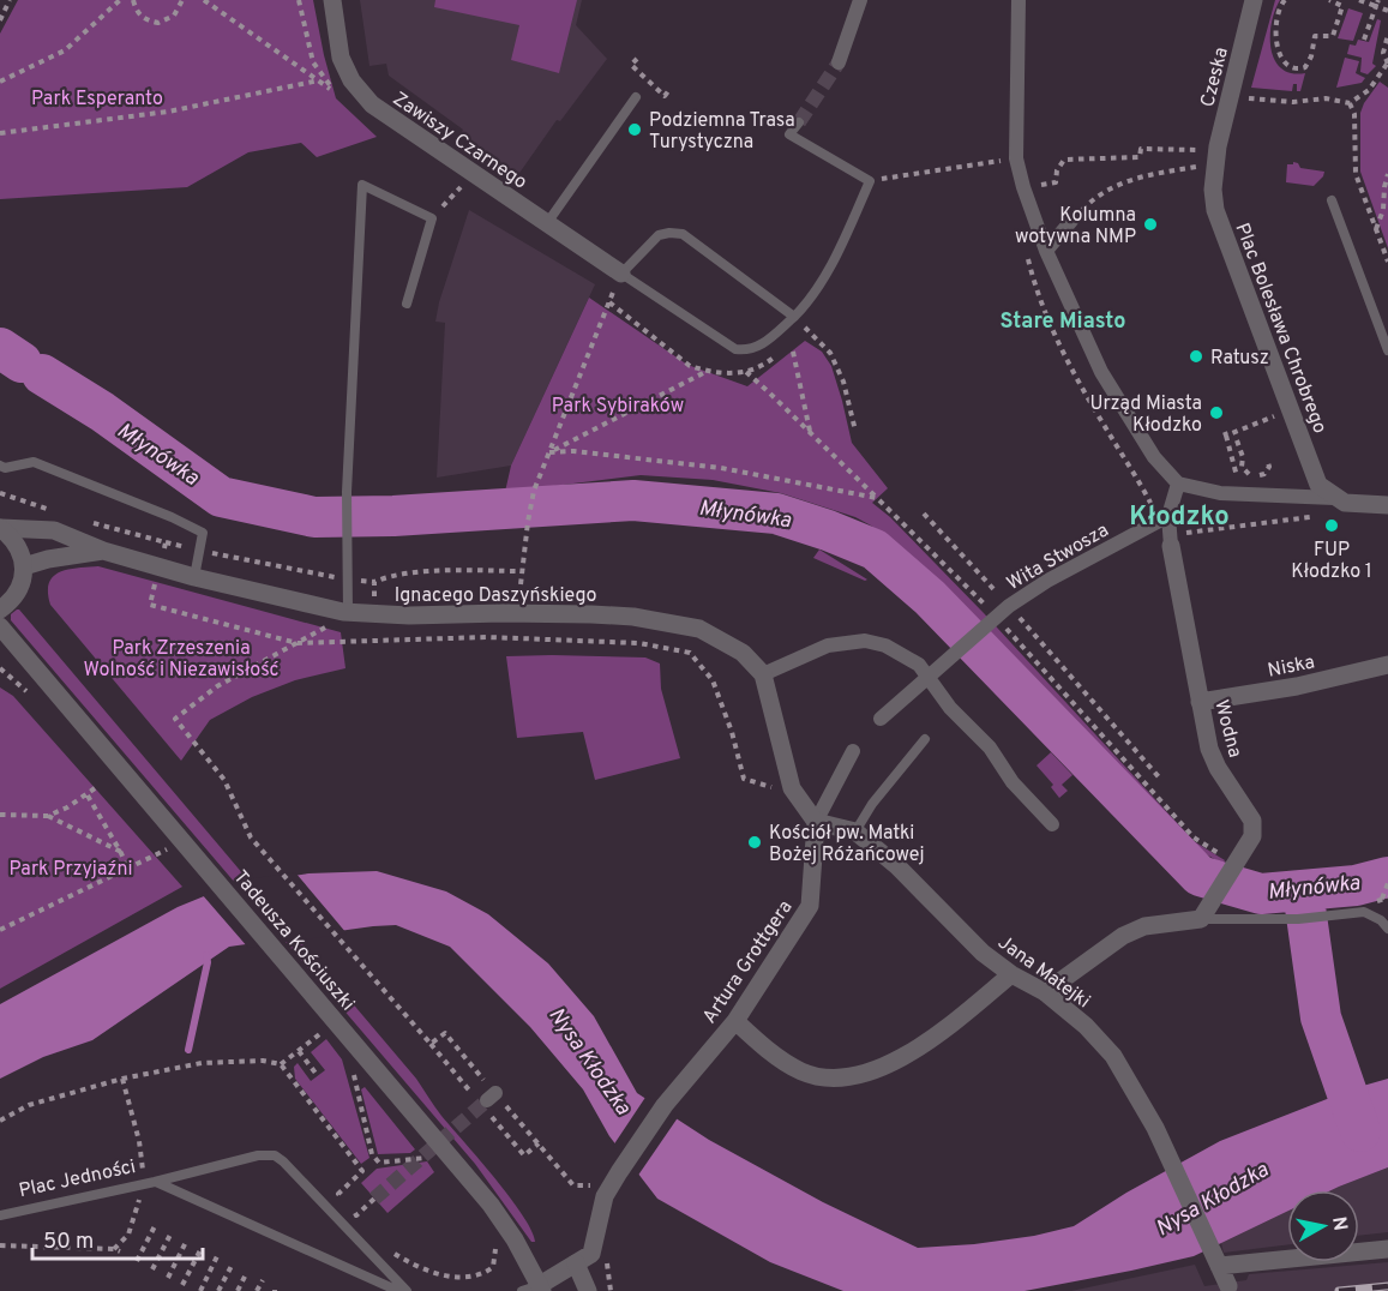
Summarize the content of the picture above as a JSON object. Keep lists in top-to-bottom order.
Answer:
{
  "streets": {
    "street": [
      "Czeska",
      "Zawiszy Czarnego",
      "Plac Bolesława Chrobrego",
      "Wita Stwosza",
      "Ignacego Daszyńskiego",
      "Niska",
      "Wodna",
      "Tadeusza Kościuszki",
      "Artura Grottgera",
      "Jana Matejki"
    ],
    "lane": ["Plac Jedności"]
  },
  "crossings": [
    ["Czeska", "Plac Bolesława Chrobrego"],
    ["Niska", "Wodna"],
    ["Artura Grottgera", "Jana Matejki"]
  ],
  "districts": ["Stare Miasto", "Kłodzko"],
  "water": ["Młynówka", "Nysa Kłodzka"],
  "parks": [
    "Park Esperanto",
    "Park Sybiraków",
    "Park Zrzeszenia Wolność i Niezawisłość",
    "Park Przyjaźni"
  ],
  "places": [
    "Podziemna Trasa Turystyczna",
    "Kolumna wotywna NMP",
    "Ratusz",
    "Urząd Miasta Kłodzko",
    "FUP Kłodzko 1",
    "Kościół pw. Matki Bożej Różańcowej"
  ],
  "scale_bar": "50 m",
  "north": "right"
}
